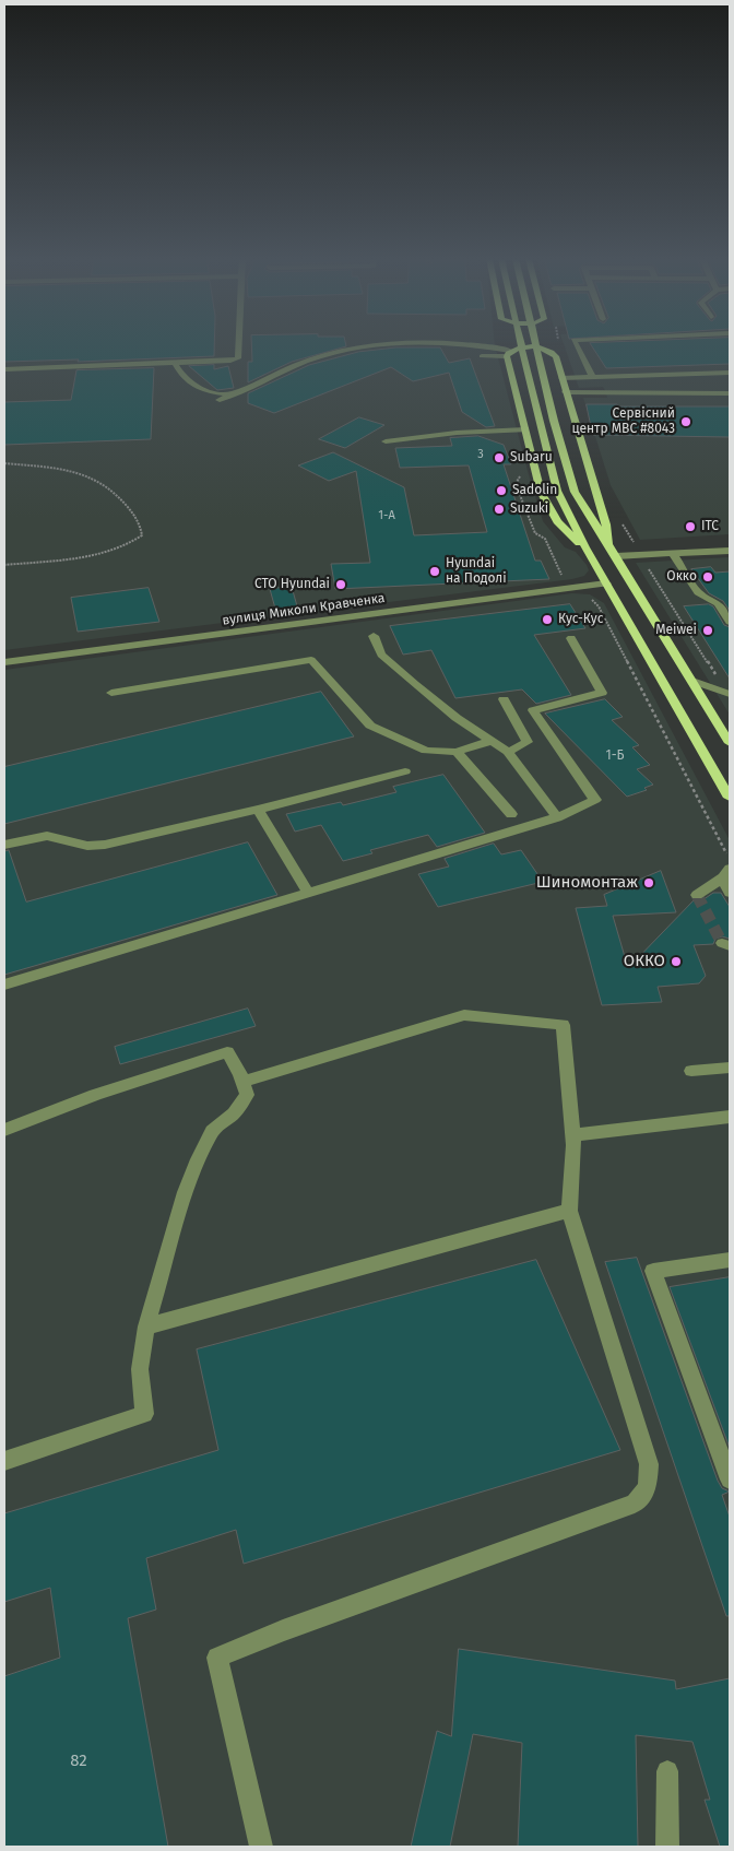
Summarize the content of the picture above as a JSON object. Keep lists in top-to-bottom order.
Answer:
{
  "streets": {
    "street": ["вулиця Миколи Кравченка"]
  },
  "places": [
    "Сервісний центр МВС #8043",
    "Subaru",
    "Sadolin",
    "Suzuki",
    "ITC",
    "Hyundai на Подолі",
    "Окко",
    "СТО Hyundai",
    "Кус-Кус",
    "Meiwei",
    "Шиномонтаж",
    "ОККО"
  ],
  "house_numbers": [
    "3",
    "1-А",
    "1-Б",
    "82"
  ]
}
